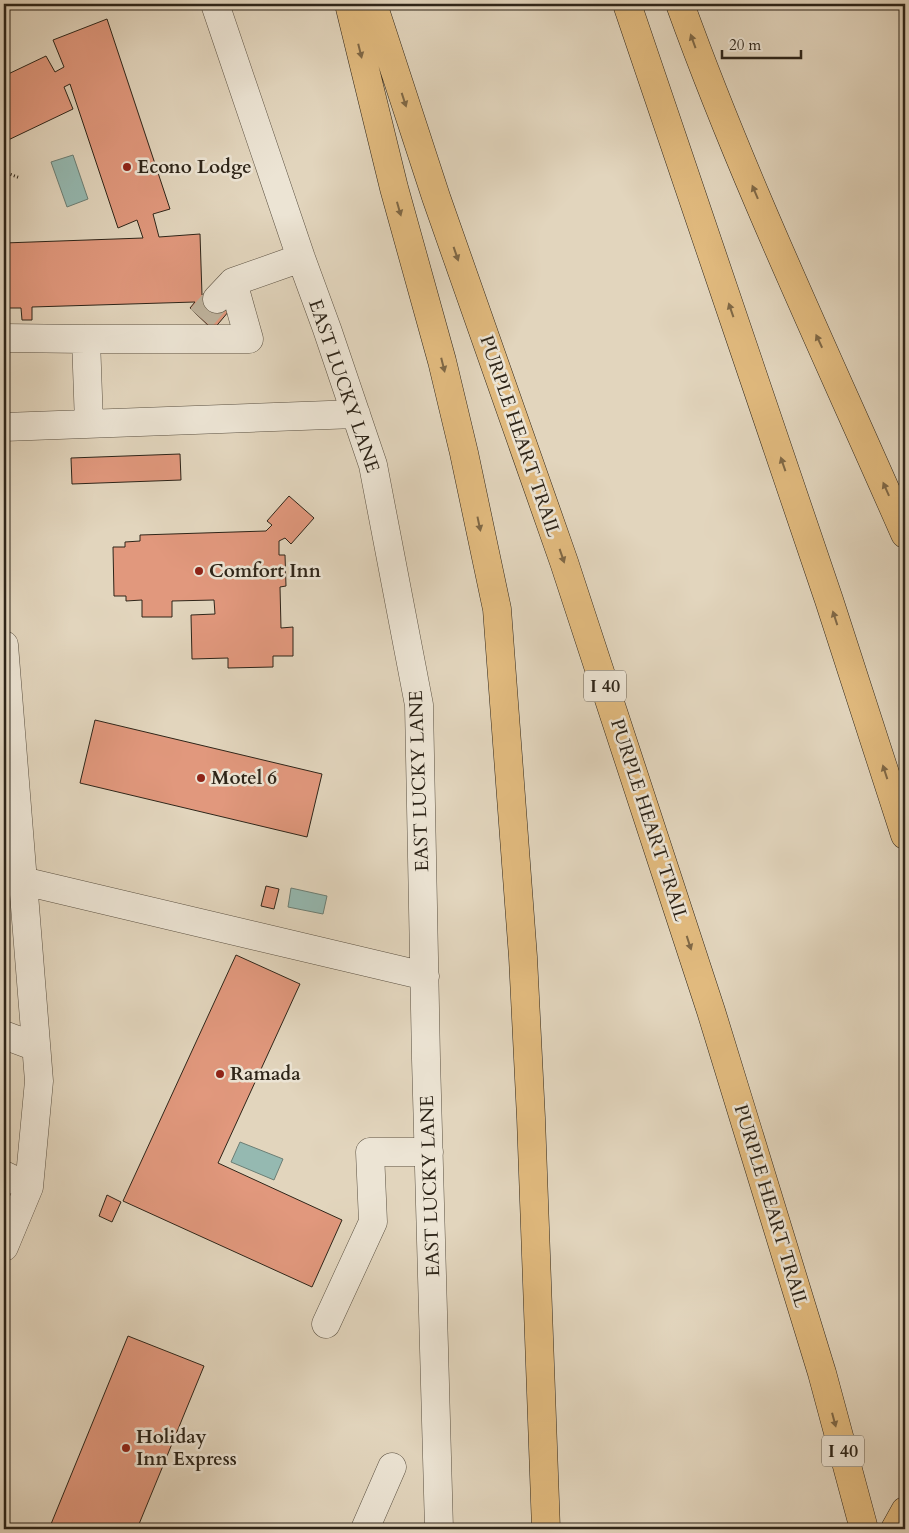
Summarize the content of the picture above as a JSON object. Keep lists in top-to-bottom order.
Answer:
{
  "streets": {
    "main road": ["PURPLE HEART TRAIL", "I 40"],
    "street": ["EAST LUCKY LANE"]
  },
  "places": [
    "Econo Lodge",
    "Comfort Inn",
    "Motel 6",
    "Ramada",
    "Holiday Inn Express"
  ],
  "scale_bar": "20 m"
}
